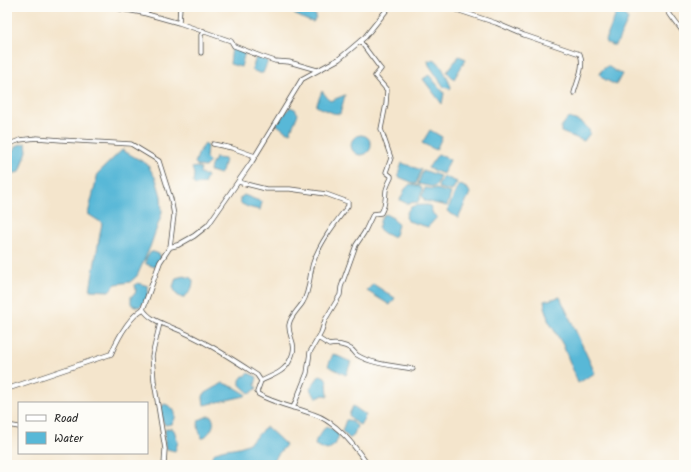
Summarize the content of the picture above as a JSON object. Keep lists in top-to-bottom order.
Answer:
{
  "legend": ["Road", "Water"]
}
